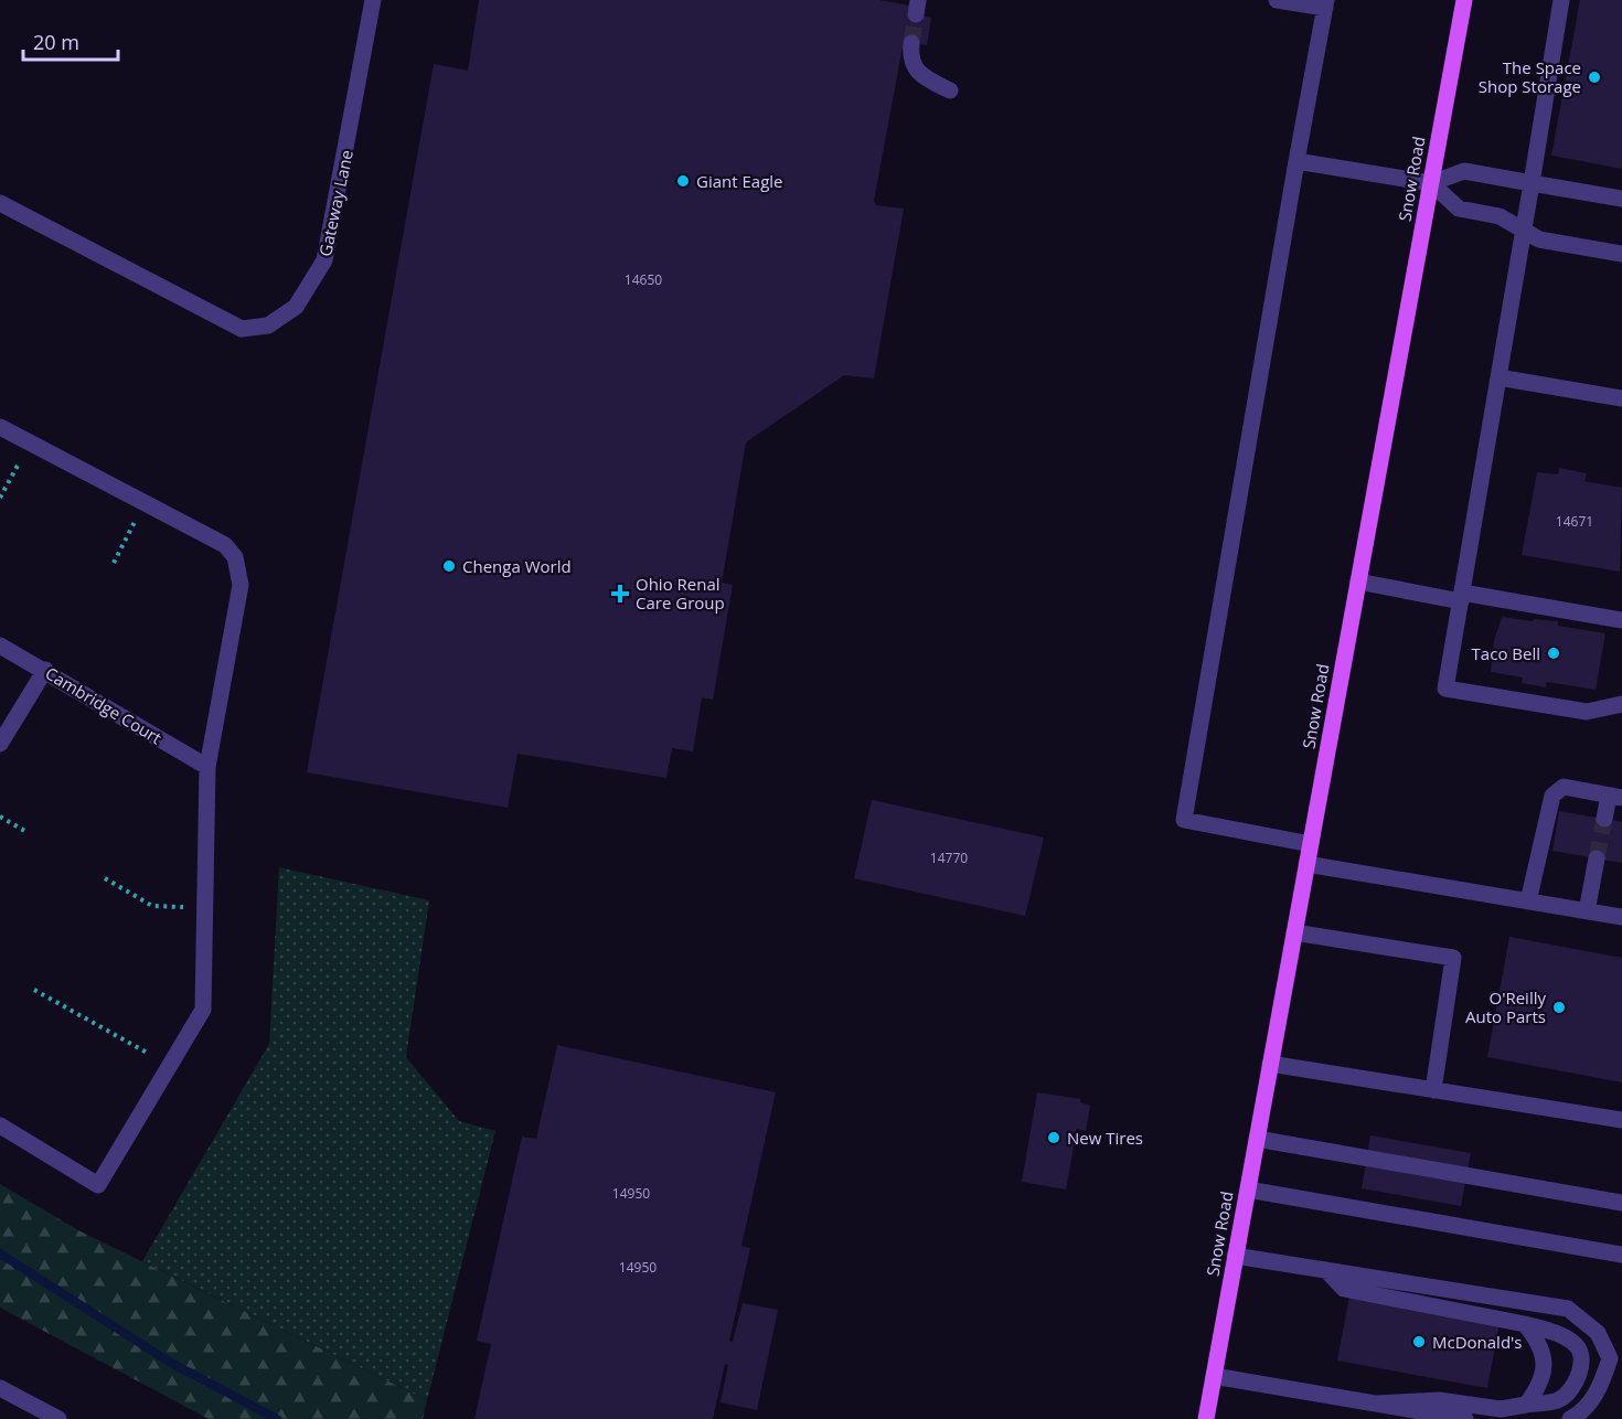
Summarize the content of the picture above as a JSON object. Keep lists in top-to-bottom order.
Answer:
{
  "streets": {
    "main road": ["Snow Road"],
    "street": ["Gateway Lane", "Cambridge Court"]
  },
  "places": {
    "other": [
      "The Space Shop Storage",
      "Giant Eagle",
      "Chenga World",
      "Taco Bell",
      "O'Reilly Auto Parts",
      "New Tires",
      "McDonald's"
    ],
    "health": ["Ohio Renal Care Group"]
  },
  "house_numbers": [
    "14650",
    "14671",
    "14770",
    "14950",
    "14950"
  ],
  "scale_bar": "20 m"
}
